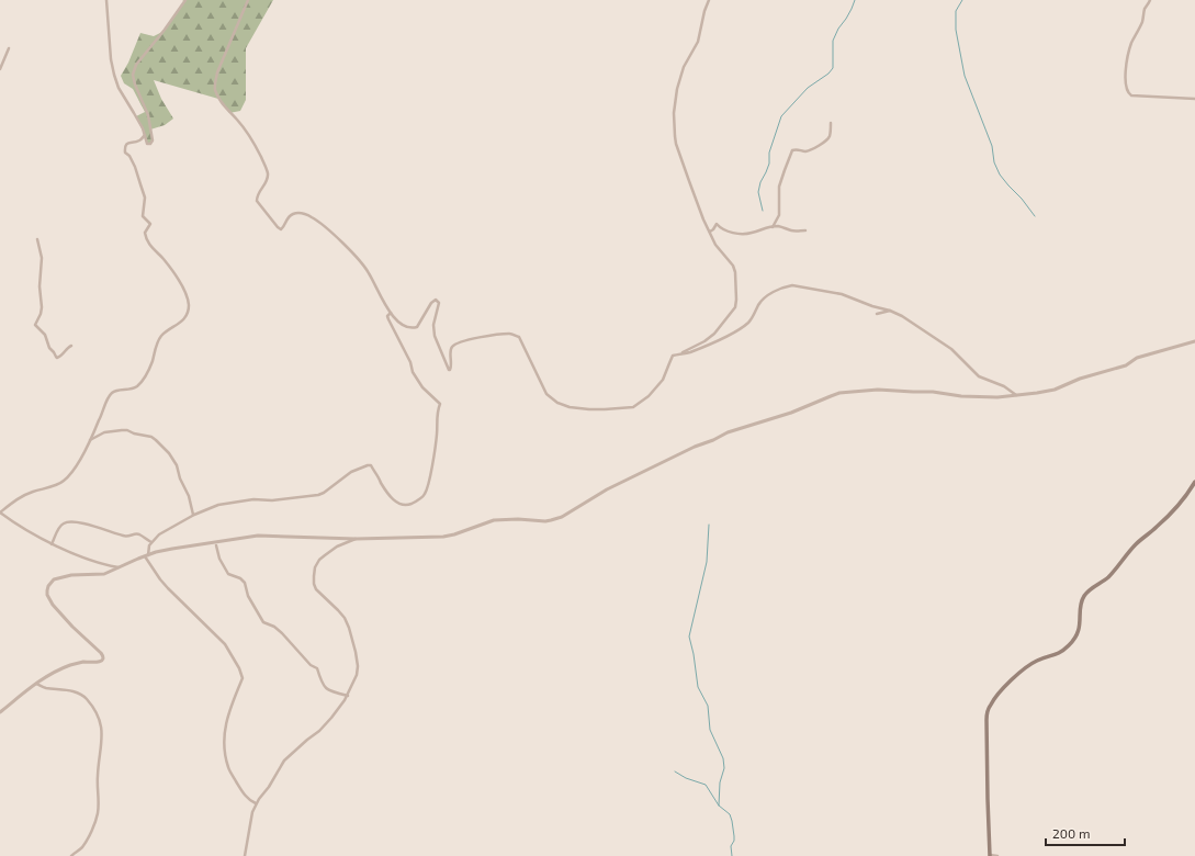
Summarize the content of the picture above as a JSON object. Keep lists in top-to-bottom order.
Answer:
{
  "scale_bar": "200 m"
}
